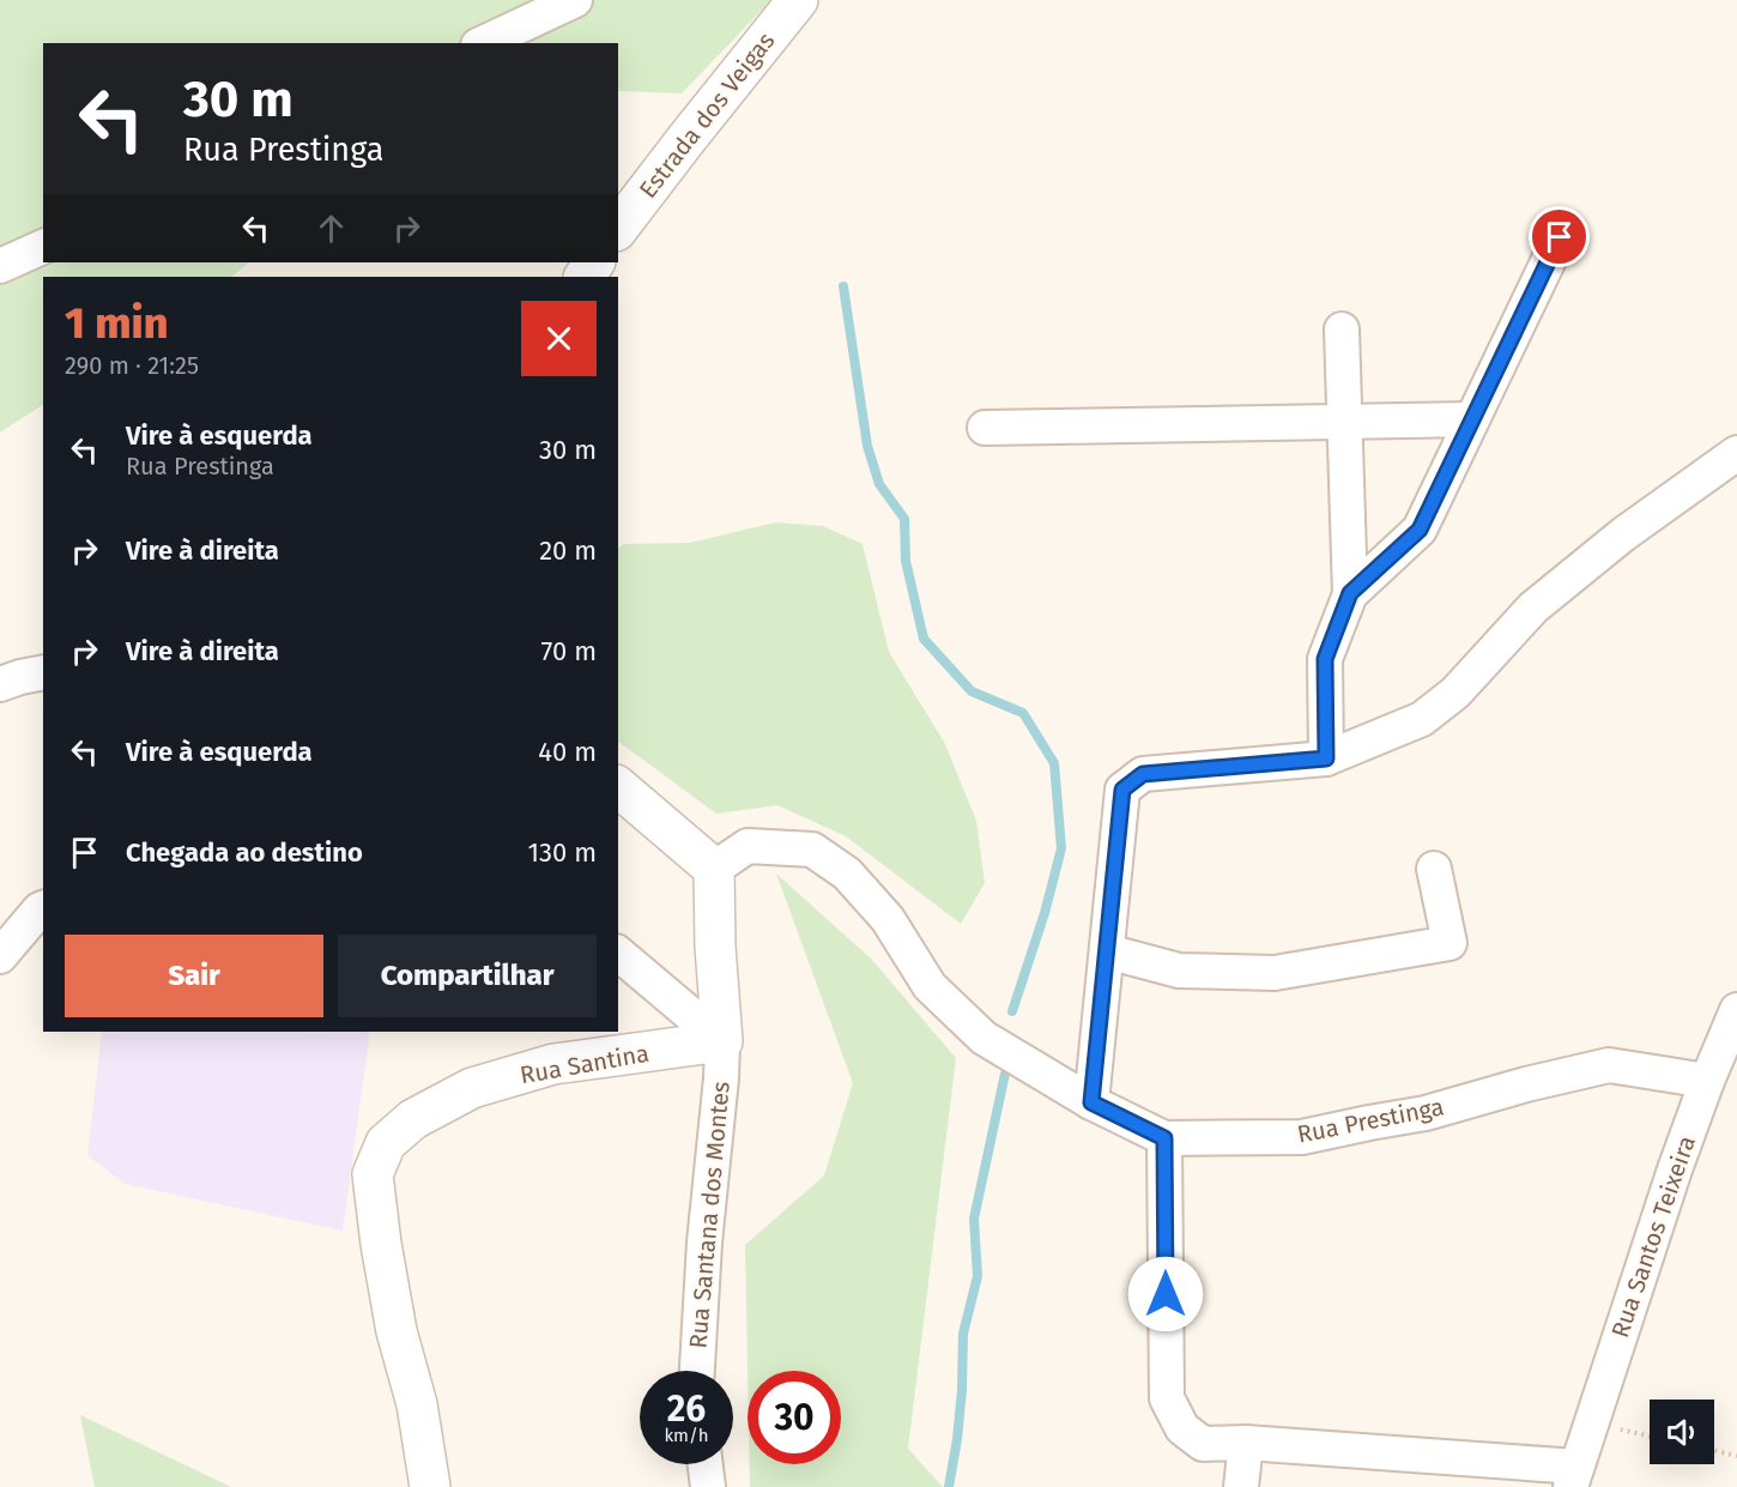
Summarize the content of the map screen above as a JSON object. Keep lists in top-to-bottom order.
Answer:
{
  "streets": {
    "street": [
      "Estrada dos Veigas",
      "Rua Santina",
      "Rua Prestinga",
      "Rua Santana dos Montes",
      "Rua Santos Teixeira"
    ]
  },
  "crossings": [
    ["Rua Santina", "Rua Santana dos Montes"],
    ["Rua Prestinga", "Rua Santos Teixeira"]
  ],
  "page": {
    "turn": ["30 m", "Rua Prestinga"],
    "heading": ["1 min", "290 m · 21:25"],
    "list": [
      {
        "name": "Vire à esquerda",
        "note": "Rua Prestinga",
        "value": "30 m"
      },
      {
        "name": "Vire à direita",
        "value": "20 m"
      },
      {
        "name": "Vire à direita",
        "value": "70 m"
      },
      {
        "name": "Vire à esquerda",
        "value": "40 m"
      },
      {
        "name": "Chegada ao destino",
        "value": "130 m"
      }
    ],
    "buttons": ["Sair", "Compartilhar"],
    "speed": "26 km/h",
    "limit": "30"
  }
}
